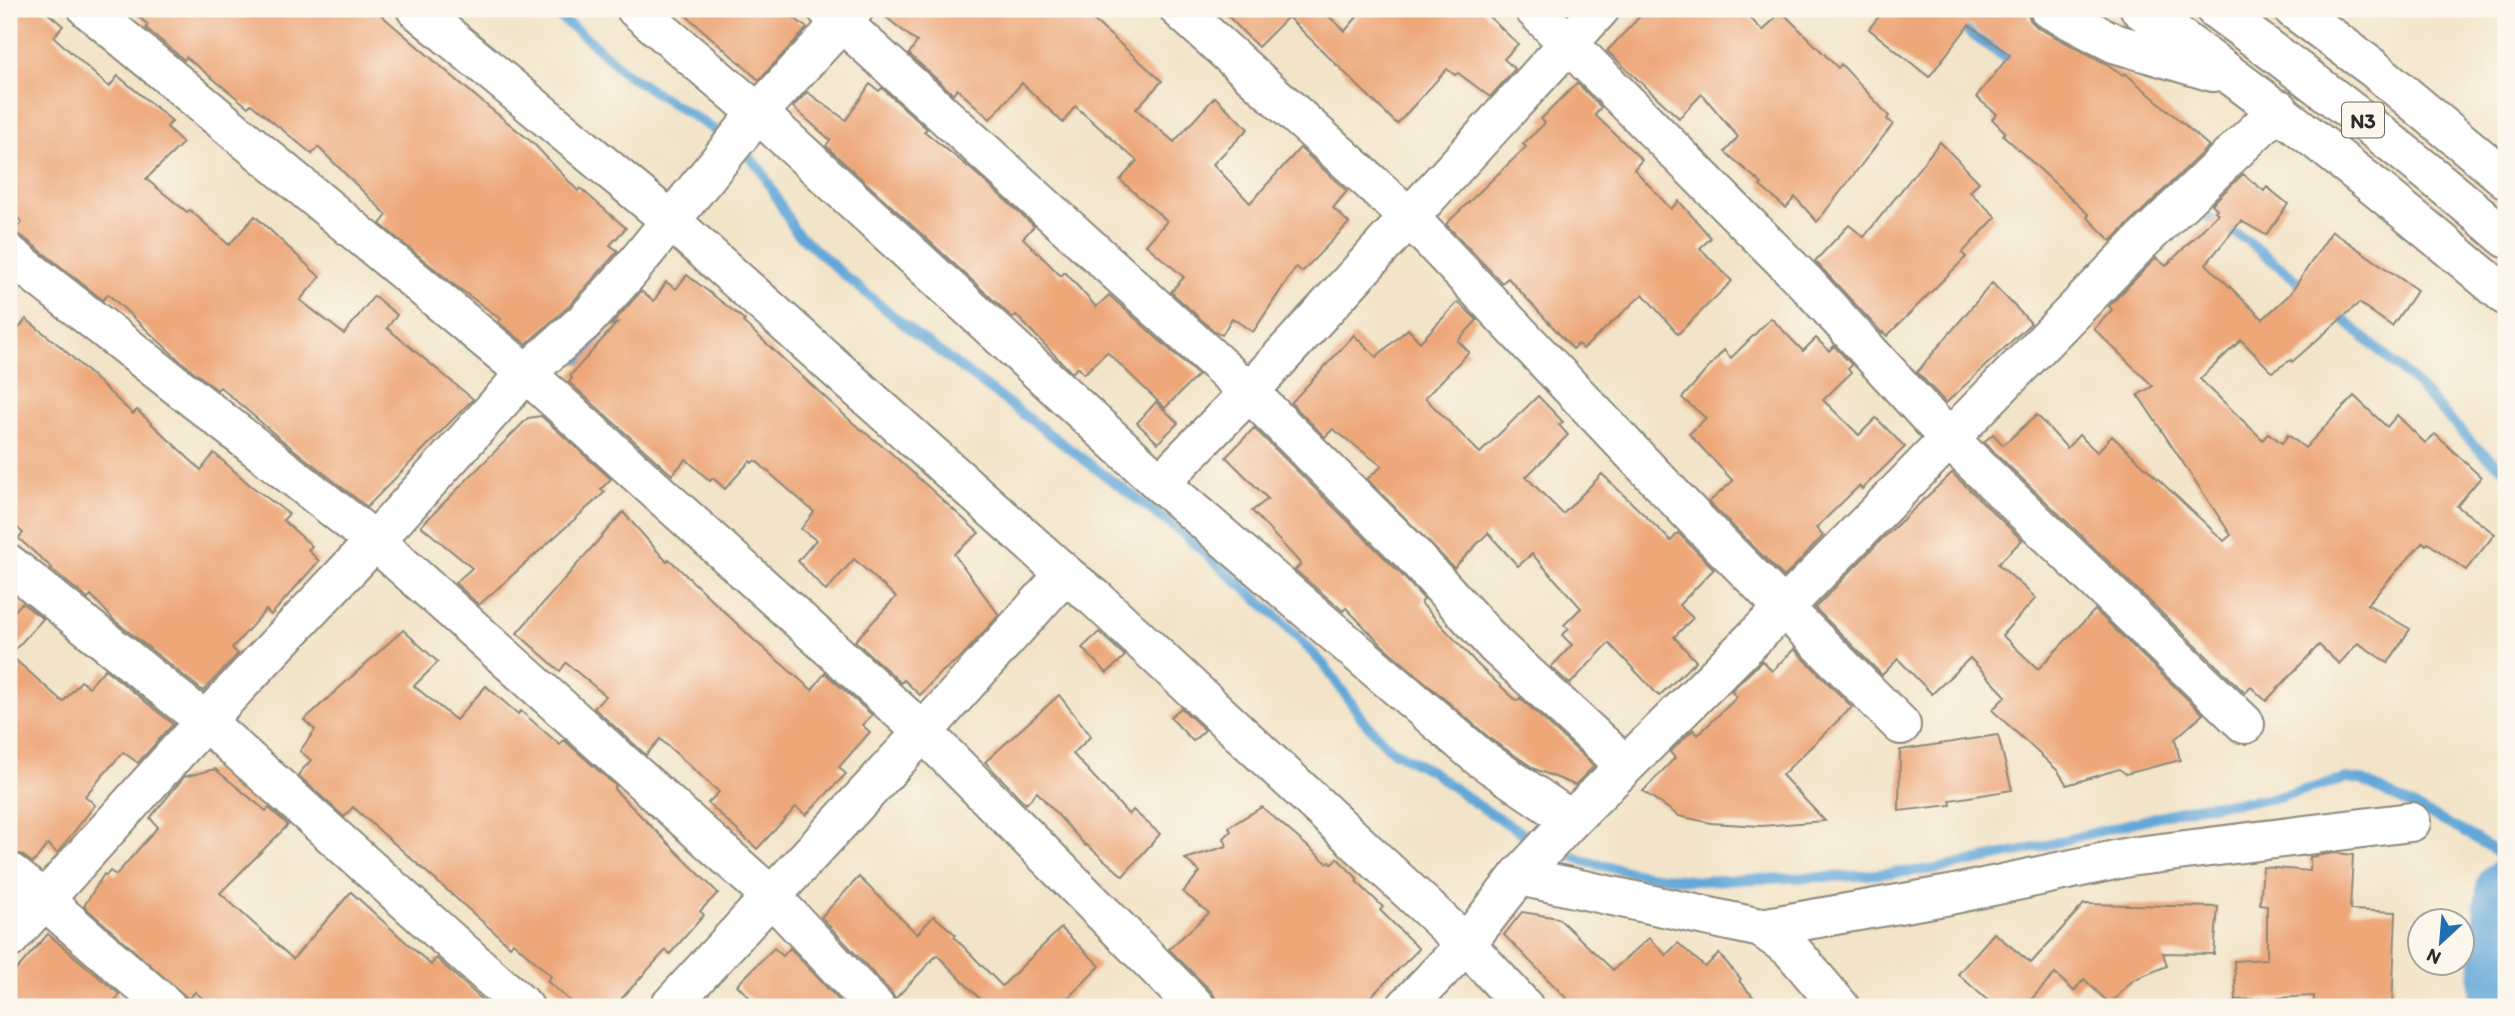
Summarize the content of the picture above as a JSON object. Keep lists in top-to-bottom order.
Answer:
{
  "streets": {
    "main road": ["N3"]
  },
  "north": "bottom left"
}
